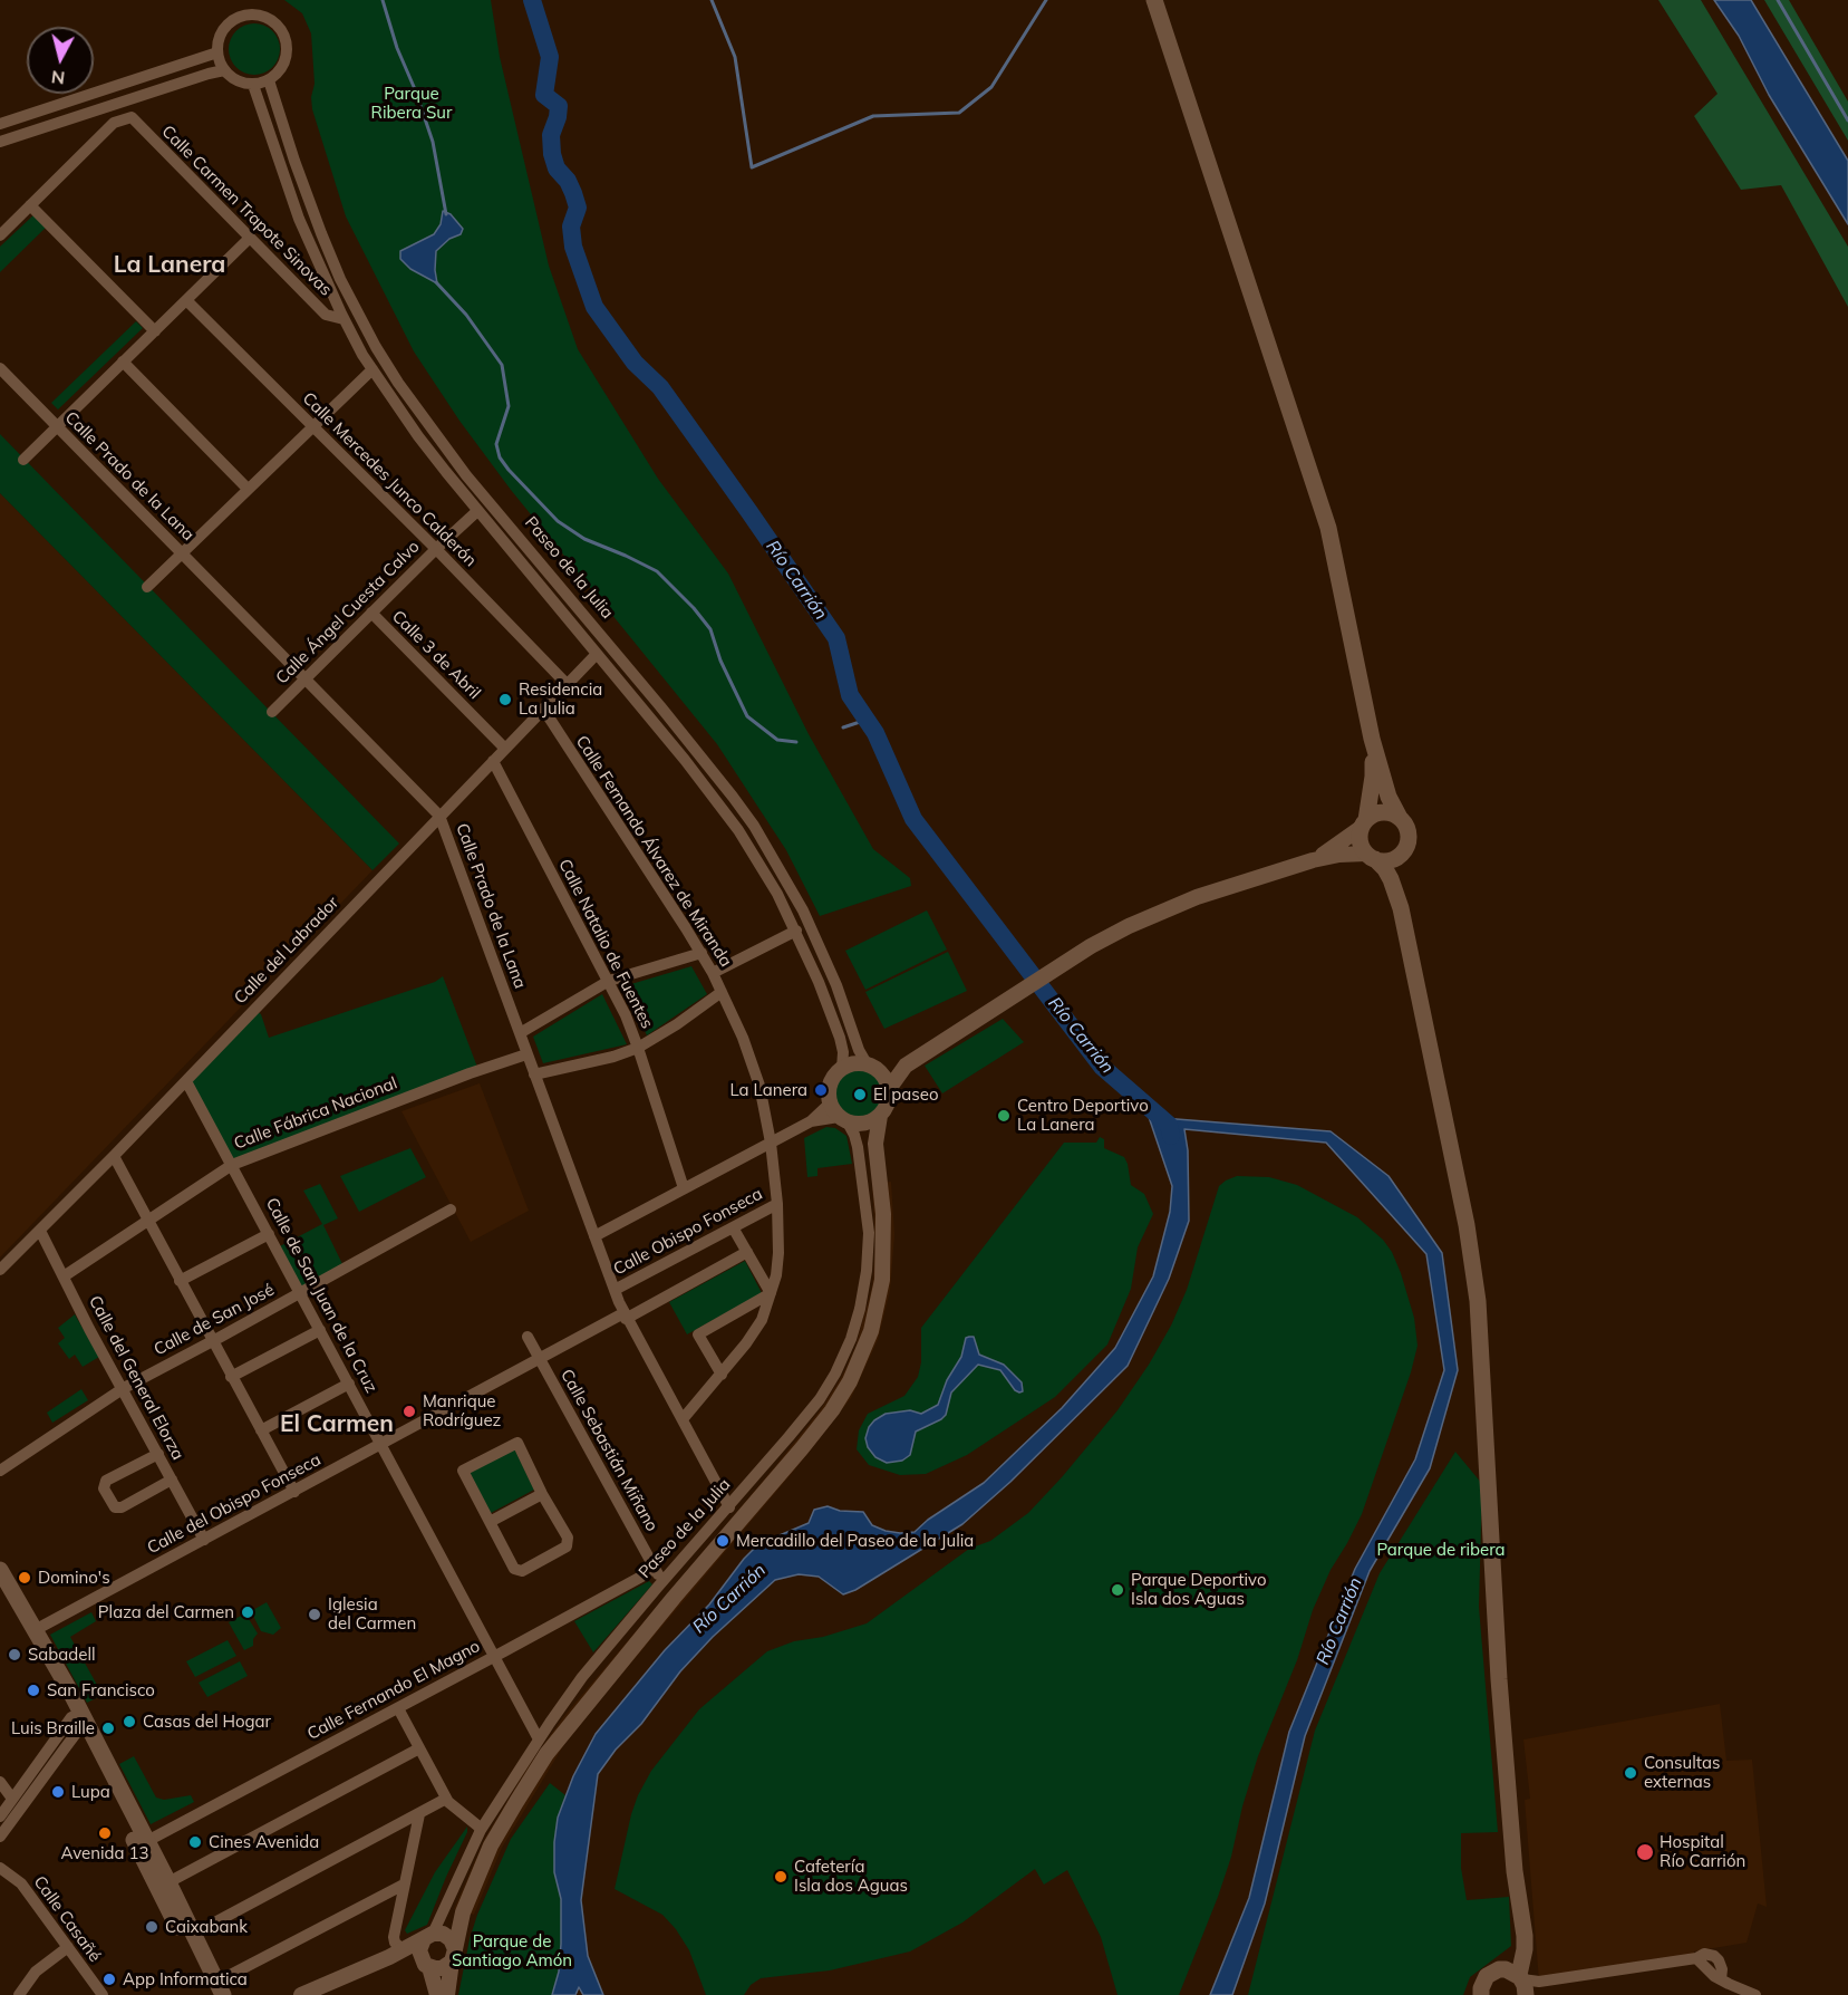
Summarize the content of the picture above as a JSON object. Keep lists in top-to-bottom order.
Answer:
{
  "streets": {
    "street": [
      "Calle Carmen Trapote Sinovas",
      "Calle Prado de la Lana",
      "Calle Mercedes Junco Calderón",
      "Paseo de la Julia",
      "Calle Ángel Cuesta Calvo",
      "Calle 3 de Abril",
      "Calle Fernando Álvarez de Miranda",
      "Calle Natalio de Fuentes",
      "Calle del Labrador",
      "Calle Fábrica Nacional",
      "Calle Obispo Fonseca",
      "Calle de San Juan de la Cruz",
      "Calle de San José",
      "Calle del General Elorza",
      "Calle Sebastián Miñano",
      "Calle del Obispo Fonseca",
      "Calle Fernando El Magno",
      "Calle Casañé"
    ]
  },
  "crossings": [
    ["Calle Carmen Trapote Sinovas", "Paseo de la Julia"],
    ["Calle Prado de la Lana", "Paseo de la Julia"],
    ["Calle Prado de la Lana", "Calle Ángel Cuesta Calvo"],
    ["Calle Prado de la Lana", "Calle Fernando Álvarez de Miranda"],
    ["Calle Prado de la Lana", "Calle del Labrador"],
    ["Calle Prado de la Lana", "Calle Fábrica Nacional"],
    ["Calle Prado de la Lana", "Calle Obispo Fonseca"],
    ["Calle Prado de la Lana", "Calle del Obispo Fonseca"],
    ["Calle Mercedes Junco Calderón", "Calle Ángel Cuesta Calvo"],
    ["Calle Mercedes Junco Calderón", "Calle del Labrador"],
    ["Paseo de la Julia", "Calle Ángel Cuesta Calvo"],
    ["Paseo de la Julia", "Calle del Labrador"],
    ["Paseo de la Julia", "Calle de San Juan de la Cruz"],
    ["Paseo de la Julia", "Calle Sebastián Miñano"],
    ["Calle Ángel Cuesta Calvo", "Calle 3 de Abril"],
    ["Calle 3 de Abril", "Calle del Labrador"],
    ["Calle Fernando Álvarez de Miranda", "Calle del Labrador"],
    ["Calle Fernando Álvarez de Miranda", "Calle Obispo Fonseca"],
    ["Calle Natalio de Fuentes", "Calle del Labrador"],
    ["Calle del Labrador", "Calle de San Juan de la Cruz"],
    ["Calle del Labrador", "Calle del General Elorza"],
    ["Calle Fábrica Nacional", "Calle de San Juan de la Cruz"],
    ["Calle Fábrica Nacional", "Calle del General Elorza"],
    ["Calle de San Juan de la Cruz", "Calle de San José"],
    ["Calle de San Juan de la Cruz", "Calle del Obispo Fonseca"],
    ["Calle de San Juan de la Cruz", "Calle Fernando El Magno"],
    ["Calle de San José", "Calle del General Elorza"],
    ["Calle del General Elorza", "Calle del Obispo Fonseca"],
    ["Calle Sebastián Miñano", "Calle del Obispo Fonseca"],
    ["Calle Sebastián Miñano", "Calle Fernando El Magno"]
  ],
  "districts": ["La Lanera", "El Carmen"],
  "water": ["Río Carrión"],
  "parks": ["Parque Ribera Sur", "Parque de ribera", "Parque de Santiago Amón"],
  "places": [
    "Residencia La Julia",
    "La Lanera",
    "El paseo",
    "Centro Deportivo La Lanera",
    "Manrique Rodríguez",
    "Mercadillo del Paseo de la Julia",
    "Domino's",
    "Parque Deportivo Isla dos Aguas",
    "Plaza del Carmen",
    "Iglesia del Carmen",
    "Sabadell",
    "San Francisco",
    "Casas del Hogar",
    "Luis Braille",
    "Consultas externas",
    "Lupa",
    "Avenida 13",
    "Cines Avenida",
    "Hospital Río Carrión",
    "Cafetería Isla dos Aguas",
    "Caixabank",
    "App Informatica"
  ],
  "north": "bottom"
}
